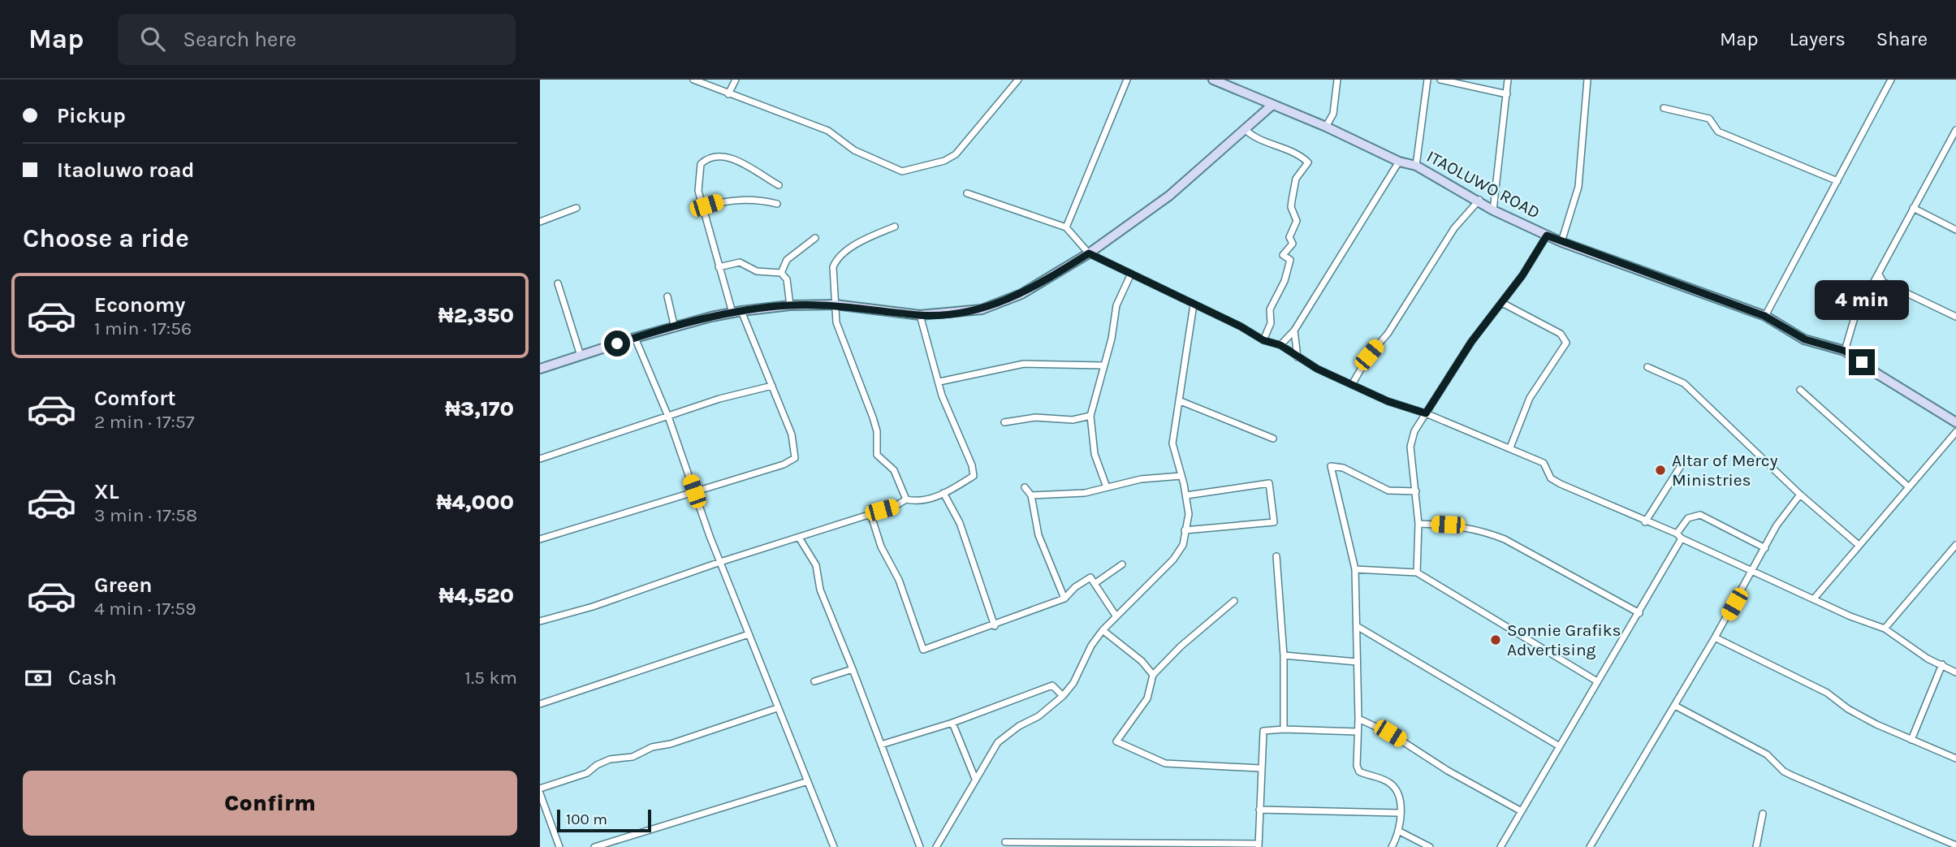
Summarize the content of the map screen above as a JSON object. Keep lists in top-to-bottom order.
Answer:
{
  "streets": {
    "street": ["ITAOLUWO ROAD"]
  },
  "places": ["Altar of Mercy Ministries", "Sonnie Grafiks Advertising"],
  "scale_bar": "100 m",
  "page": {
    "header": "Map",
    "search": "Search here",
    "nav": ["Map", "Layers", "Share"],
    "banner": ["Pickup", "Itaoluwo road"],
    "heading": "Choose a ride",
    "list": [
      {
        "name": "Economy",
        "note": "1 min · 17:56",
        "value": "₦2,350"
      },
      {
        "name": "Comfort",
        "note": "2 min · 17:57",
        "value": "₦3,170"
      },
      {
        "name": "XL",
        "note": "3 min · 17:58",
        "value": "₦4,000"
      },
      {
        "name": "Green",
        "note": "4 min · 17:59",
        "value": "₦4,520"
      }
    ],
    "bubble": "4 min",
    "pay": ["Cash", "1.5 km"],
    "buttons": "Confirm",
    "scale": "100 m"
  }
}
